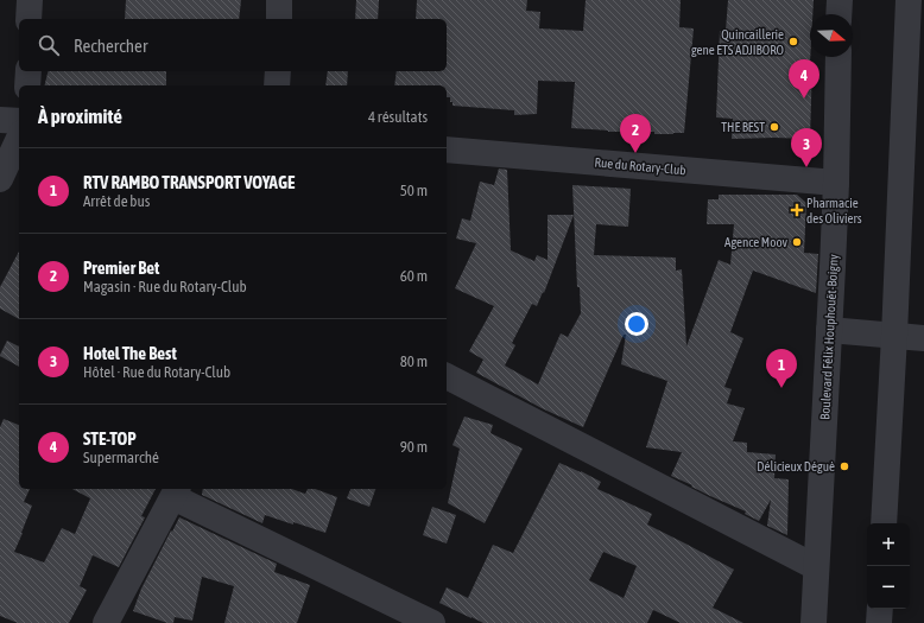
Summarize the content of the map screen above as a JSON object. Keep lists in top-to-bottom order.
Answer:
{
  "streets": {
    "street": ["Rue du Rotary-Club", "Boulevard Félix Houphouët-Boigny"]
  },
  "crossings": [
    ["Rue du Rotary-Club", "Boulevard Félix Houphouët-Boigny"]
  ],
  "places": {
    "other": [
      "Quincaillerie gene ETS ADJIBORO",
      "THE BEST",
      "Agence Moov",
      "Délicieux Déguè"
    ],
    "health": ["Pharmacie des Oliviers"]
  },
  "north": "right",
  "page": {
    "search": "Rechercher",
    "pins": [
      "4",
      "2",
      "3",
      "1"
    ],
    "heading": ["À proximité", "4 résultats"],
    "list": [
      {
        "mark": "1",
        "name": "RTV RAMBO TRANSPORT VOYAGE",
        "note": "Arrêt de bus",
        "value": "50 m"
      },
      {
        "mark": "2",
        "name": "Premier Bet",
        "note": "Magasin · Rue du Rotary-Club",
        "value": "60 m"
      },
      {
        "mark": "3",
        "name": "Hotel The Best",
        "note": "Hôtel · Rue du Rotary-Club",
        "value": "80 m"
      },
      {
        "mark": "4",
        "name": "STE-TOP",
        "note": "Supermarché",
        "value": "90 m"
      }
    ],
    "map_buttons": ["+", "−"]
  }
}
